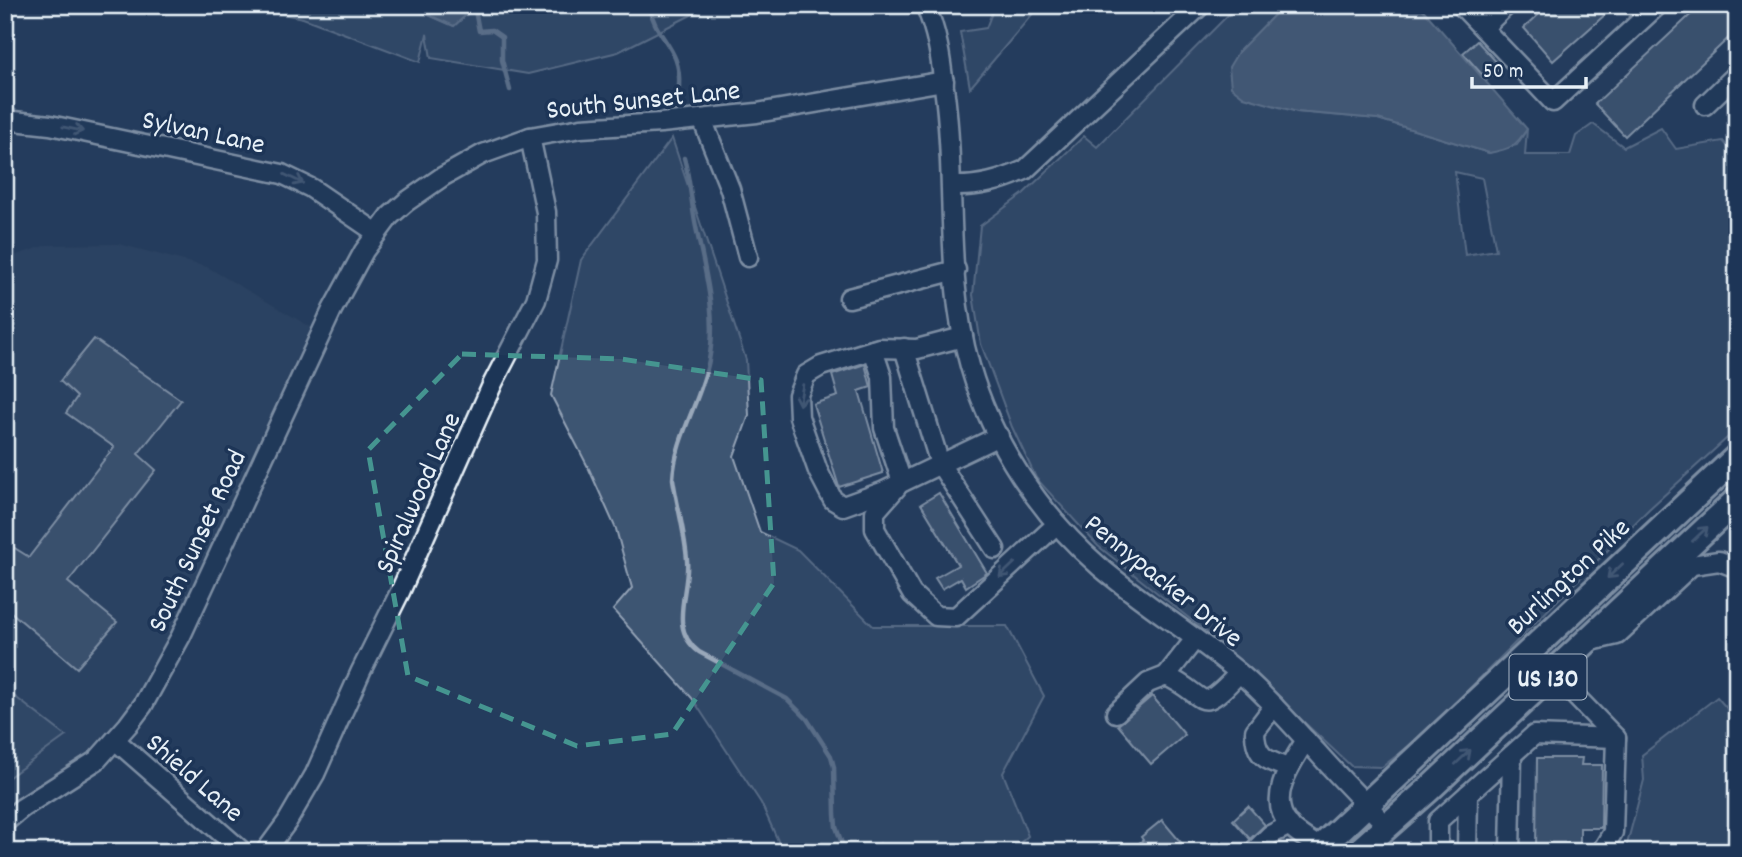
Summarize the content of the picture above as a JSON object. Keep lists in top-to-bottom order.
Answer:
{
  "streets": {
    "highway": ["Burlington Pike", "US 130"],
    "street": [
      "South Sunset Lane",
      "Sylvan Lane",
      "Spiralwood Lane",
      "South Sunset Road",
      "Pennypacker Drive",
      "Shield Lane"
    ]
  },
  "crossings": [
    ["South Sunset Lane", "Sylvan Lane"],
    ["South Sunset Lane", "Spiralwood Lane"],
    ["South Sunset Lane", "South Sunset Road"],
    ["South Sunset Lane", "Pennypacker Drive"],
    ["Sylvan Lane", "South Sunset Road"],
    ["South Sunset Road", "Shield Lane"],
    ["Burlington Pike", "Pennypacker Drive"],
    ["Pennypacker Drive", "US 130"]
  ],
  "one_way": ["Sylvan Lane"],
  "scale_bar": "50 m"
}
